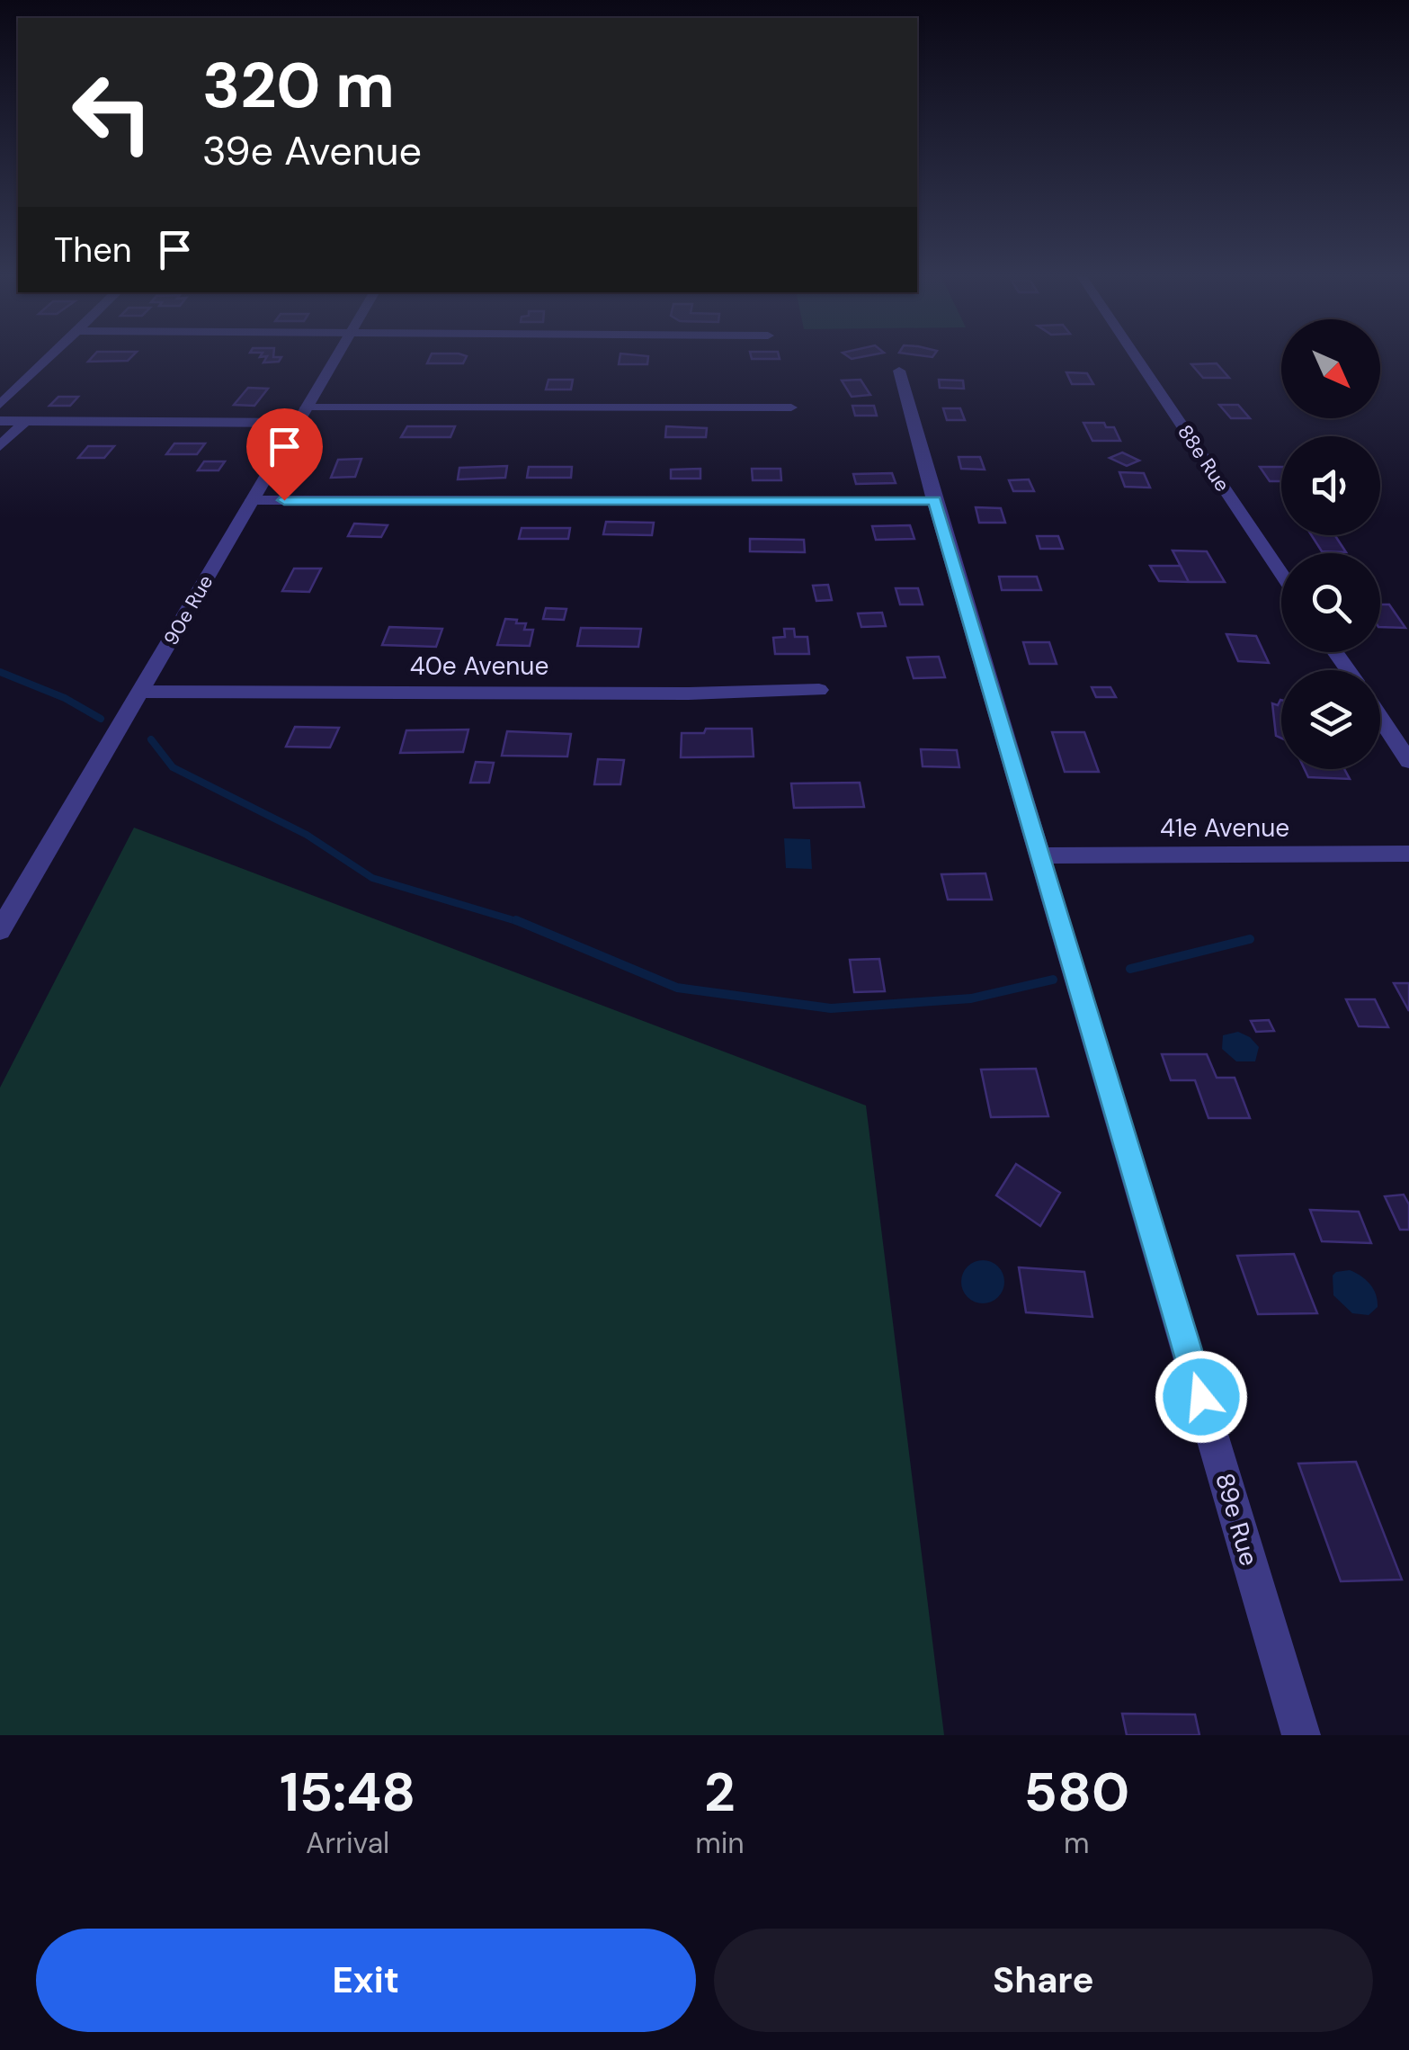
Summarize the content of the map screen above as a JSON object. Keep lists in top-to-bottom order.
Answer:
{
  "streets": {
    "street": [
      "88e Rue",
      "90e Rue",
      "40e Avenue",
      "41e Avenue",
      "89e Rue"
    ]
  },
  "crossings": [
    ["90e Rue", "40e Avenue"],
    ["41e Avenue", "89e Rue"]
  ],
  "north": "bottom right",
  "page": {
    "turn": ["320 m", "39e Avenue"],
    "then": "Then",
    "eta": [
      "15:48",
      "Arrival",
      "2",
      "min",
      "580",
      "m"
    ],
    "buttons": ["Exit", "Share"]
  }
}
